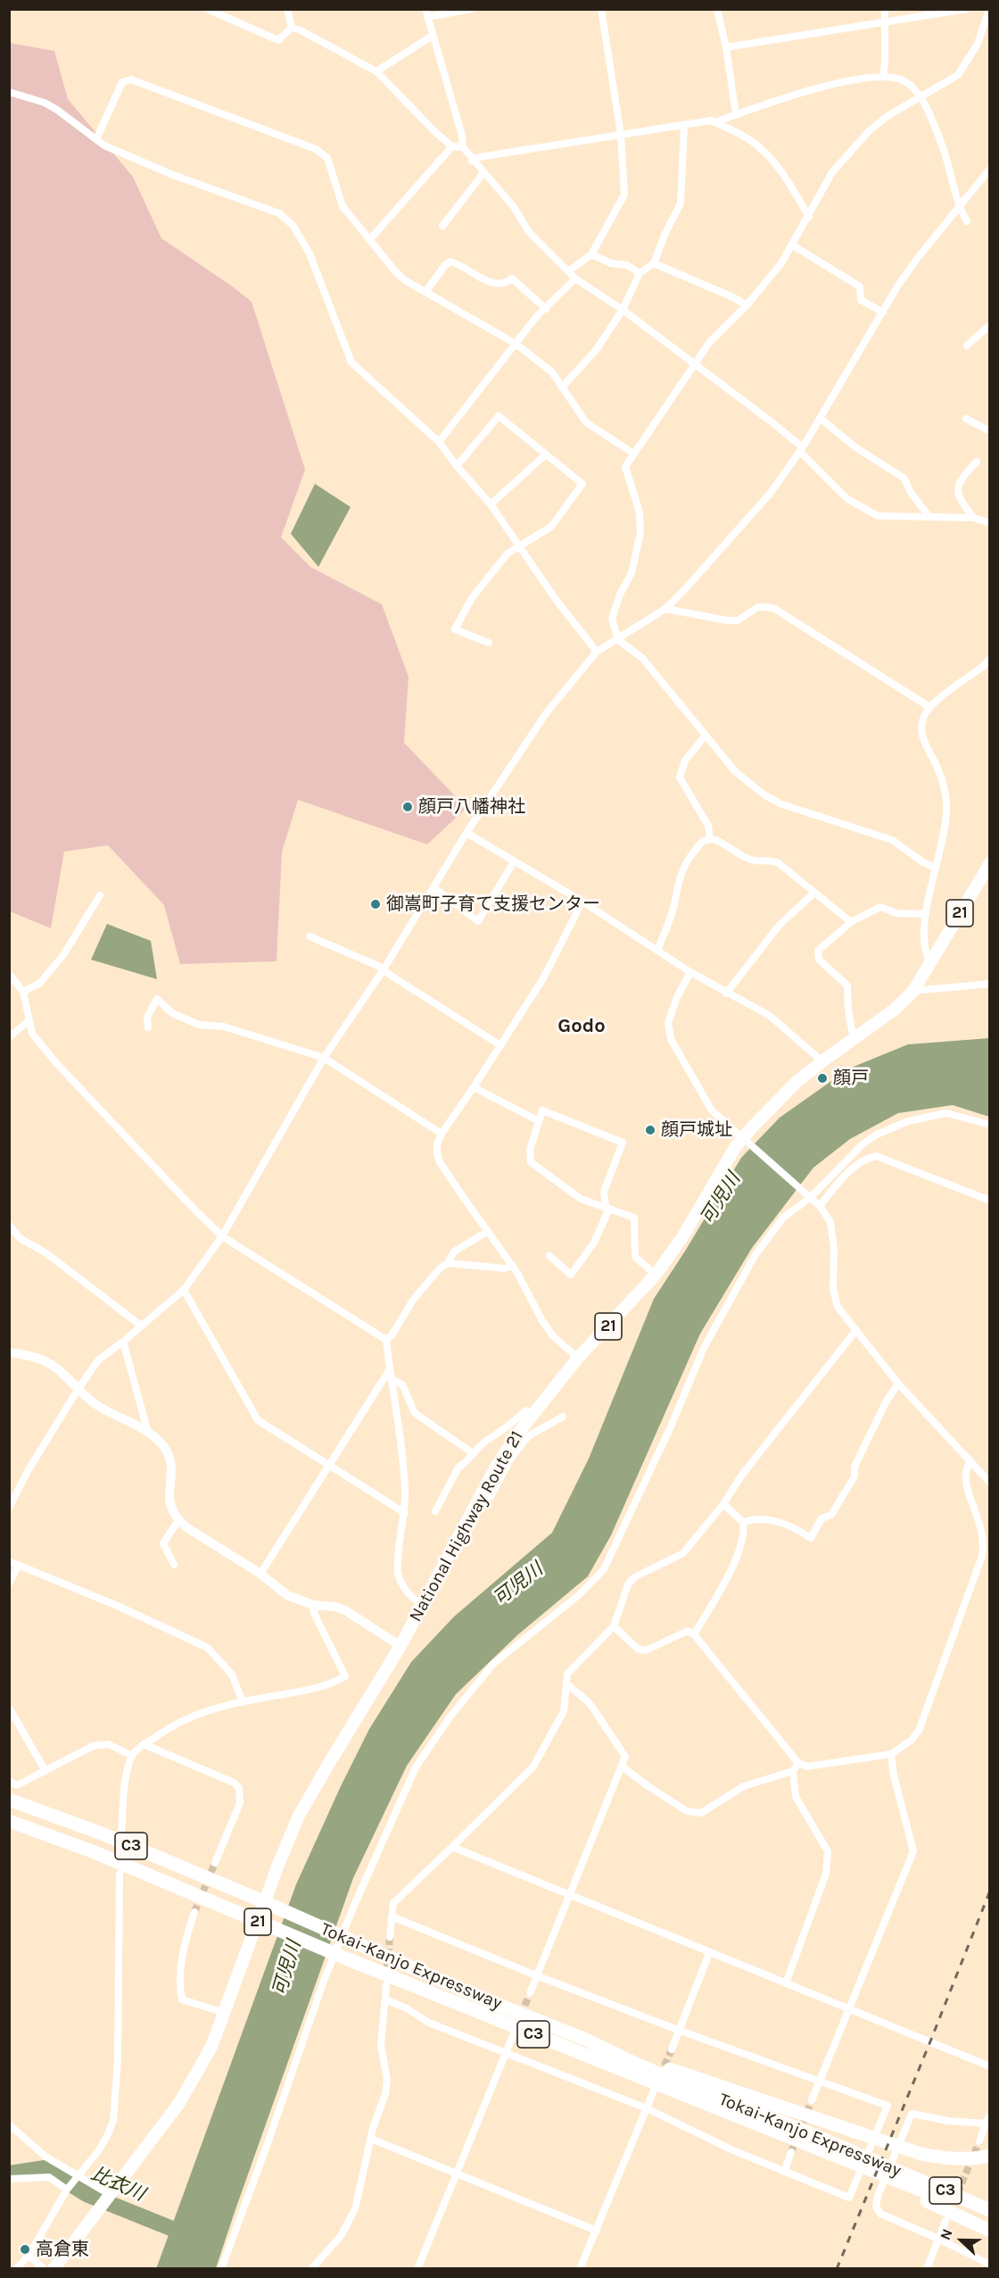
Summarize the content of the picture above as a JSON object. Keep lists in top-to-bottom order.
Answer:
{
  "streets": {
    "highway": [
      "21",
      "National Highway Route 21",
      "C3",
      "Tokai-Kanjo Expressway"
    ]
  },
  "districts": ["Godo"],
  "water": ["可児川", "比衣川"],
  "places": [
    "顔戸八幡神社",
    "御嵩町子育て支援センター",
    "顔戸",
    "顔戸城址",
    "高倉東"
  ],
  "north": "left"
}
